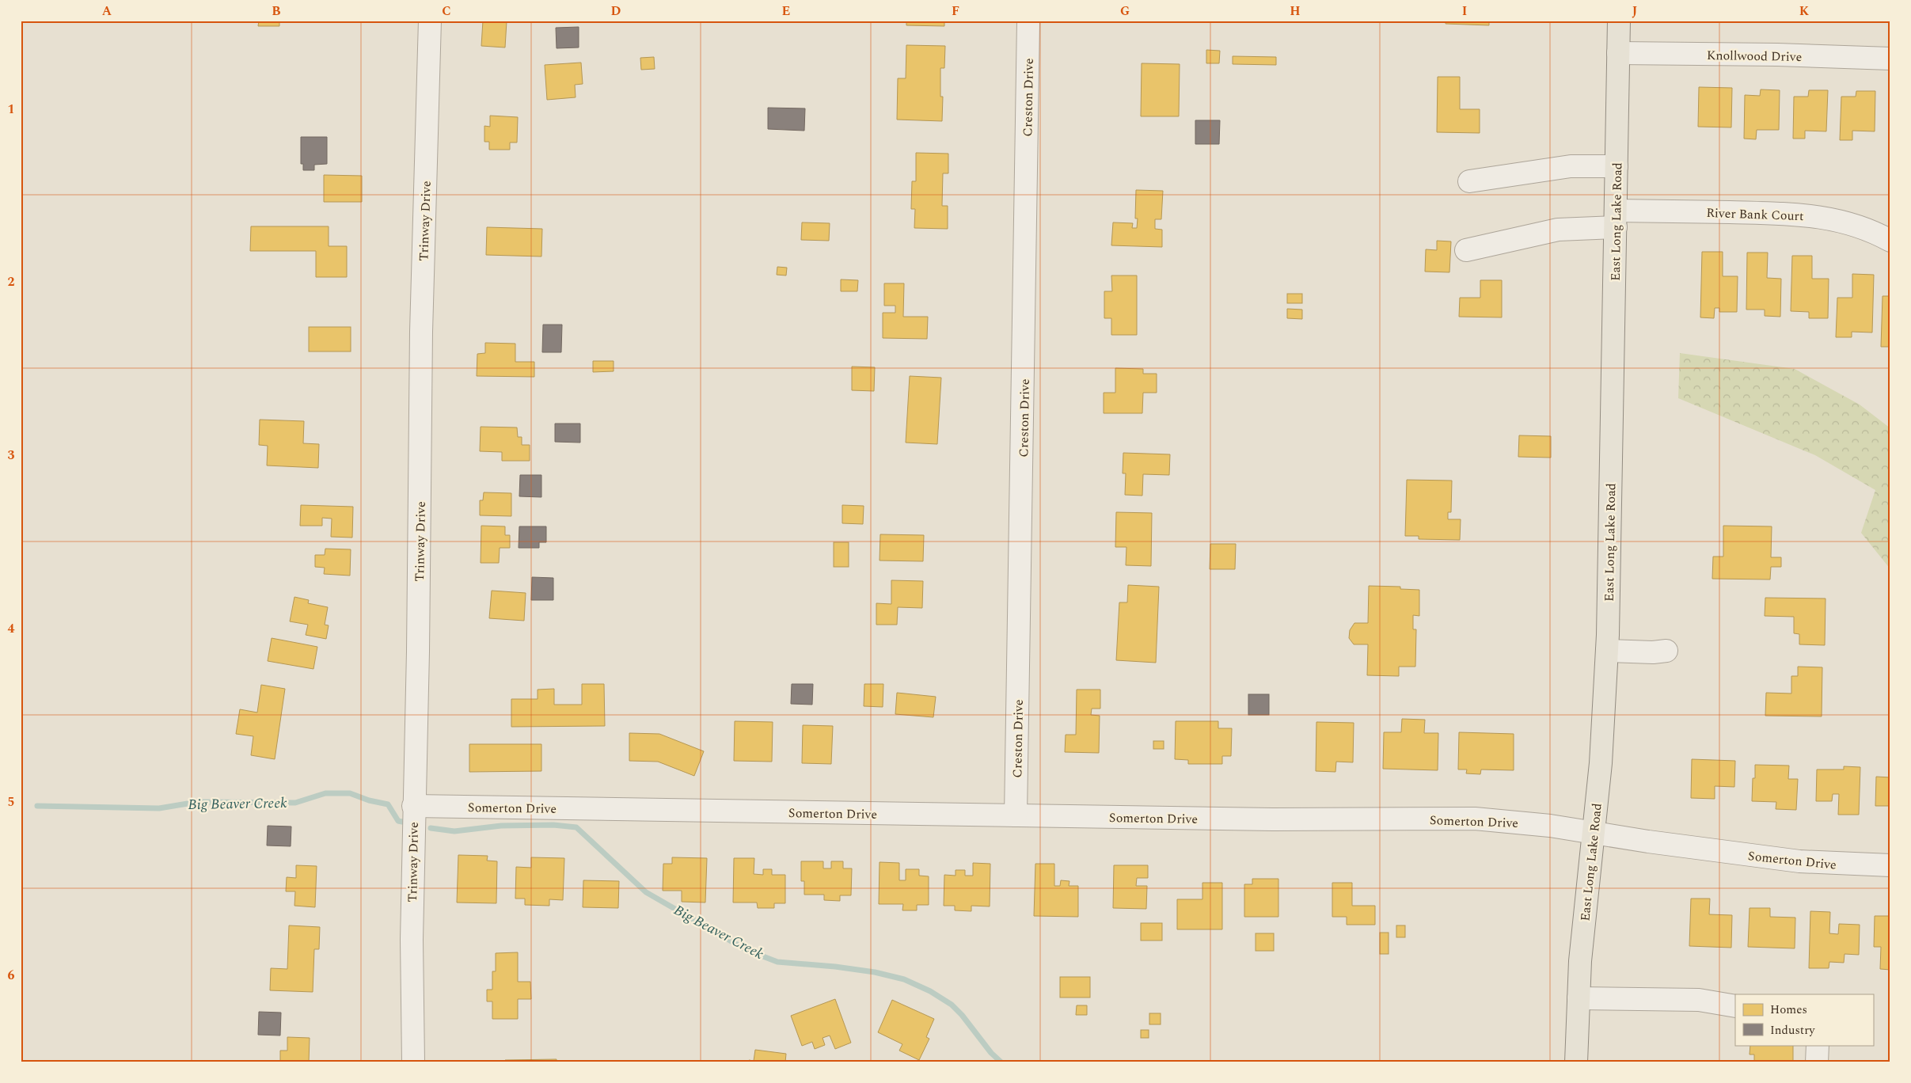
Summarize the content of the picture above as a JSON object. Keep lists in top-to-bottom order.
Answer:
{
  "streets": {
    "main road": ["East Long Lake Road"],
    "street": [
      "Knollwood Drive",
      "Creston Drive",
      "River Bank Court",
      "Trinway Drive",
      "Somerton Drive"
    ]
  },
  "crossings": [
    ["Knollwood Drive", "East Long Lake Road"],
    ["Creston Drive", "Somerton Drive"],
    ["River Bank Court", "East Long Lake Road"],
    ["Trinway Drive", "Somerton Drive"],
    ["East Long Lake Road", "Somerton Drive"]
  ],
  "water": ["Big Beaver Creek"],
  "legend": ["Homes", "Industry"],
  "grid": {
    "columns": [
      "A",
      "B",
      "C",
      "D",
      "E",
      "F",
      "G",
      "H",
      "I",
      "J",
      "K"
    ],
    "rows": [
      "1",
      "2",
      "3",
      "4",
      "5",
      "6"
    ]
  }
}
